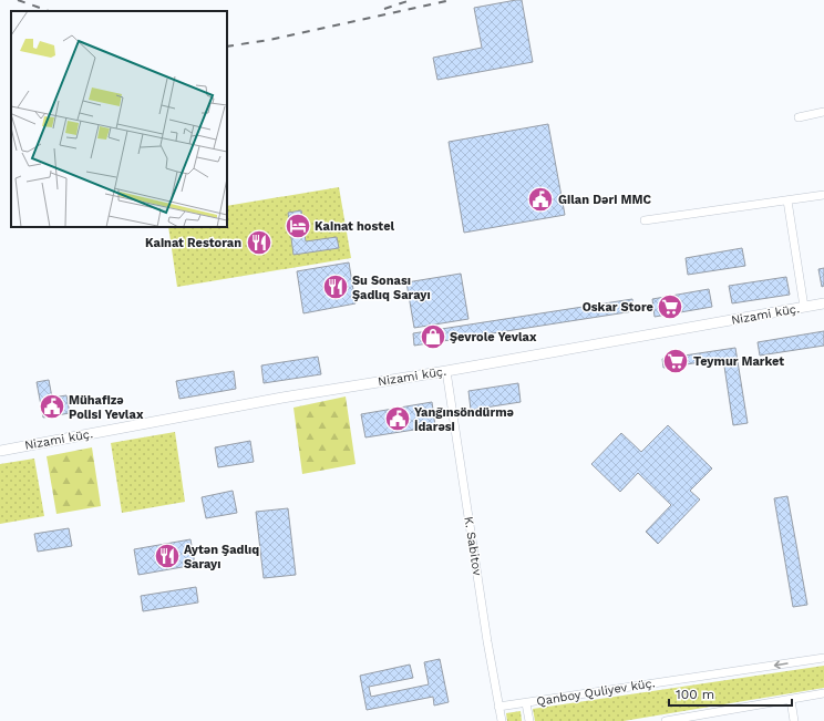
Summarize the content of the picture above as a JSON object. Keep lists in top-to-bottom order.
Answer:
{
  "streets": {
    "main road": ["Nizami küç."],
    "street": ["K. Sabitov", "Qanboy Quliyev küç."]
  },
  "crossings": [
    ["Nizami küç.", "K. Sabitov"],
    ["K. Sabitov", "Qanboy Quliyev küç."]
  ],
  "places": {
    "public building": ["Gilan Dəri MMC", "Mühafizə Polisi Yevlax", "Yanğınsöndürmə İdarəsi"],
    "hotel": ["Kainat hostel"],
    "restaurant": ["Kainat Restoran", "Su Sonası Şadlıq Sarayı", "Aytən Şadlıq Sarayı"],
    "supermarket": ["Oskar Store", "Teymur Market"],
    "shop": ["Şevrole Yevlax"]
  },
  "scale_bar": "100 m"
}
